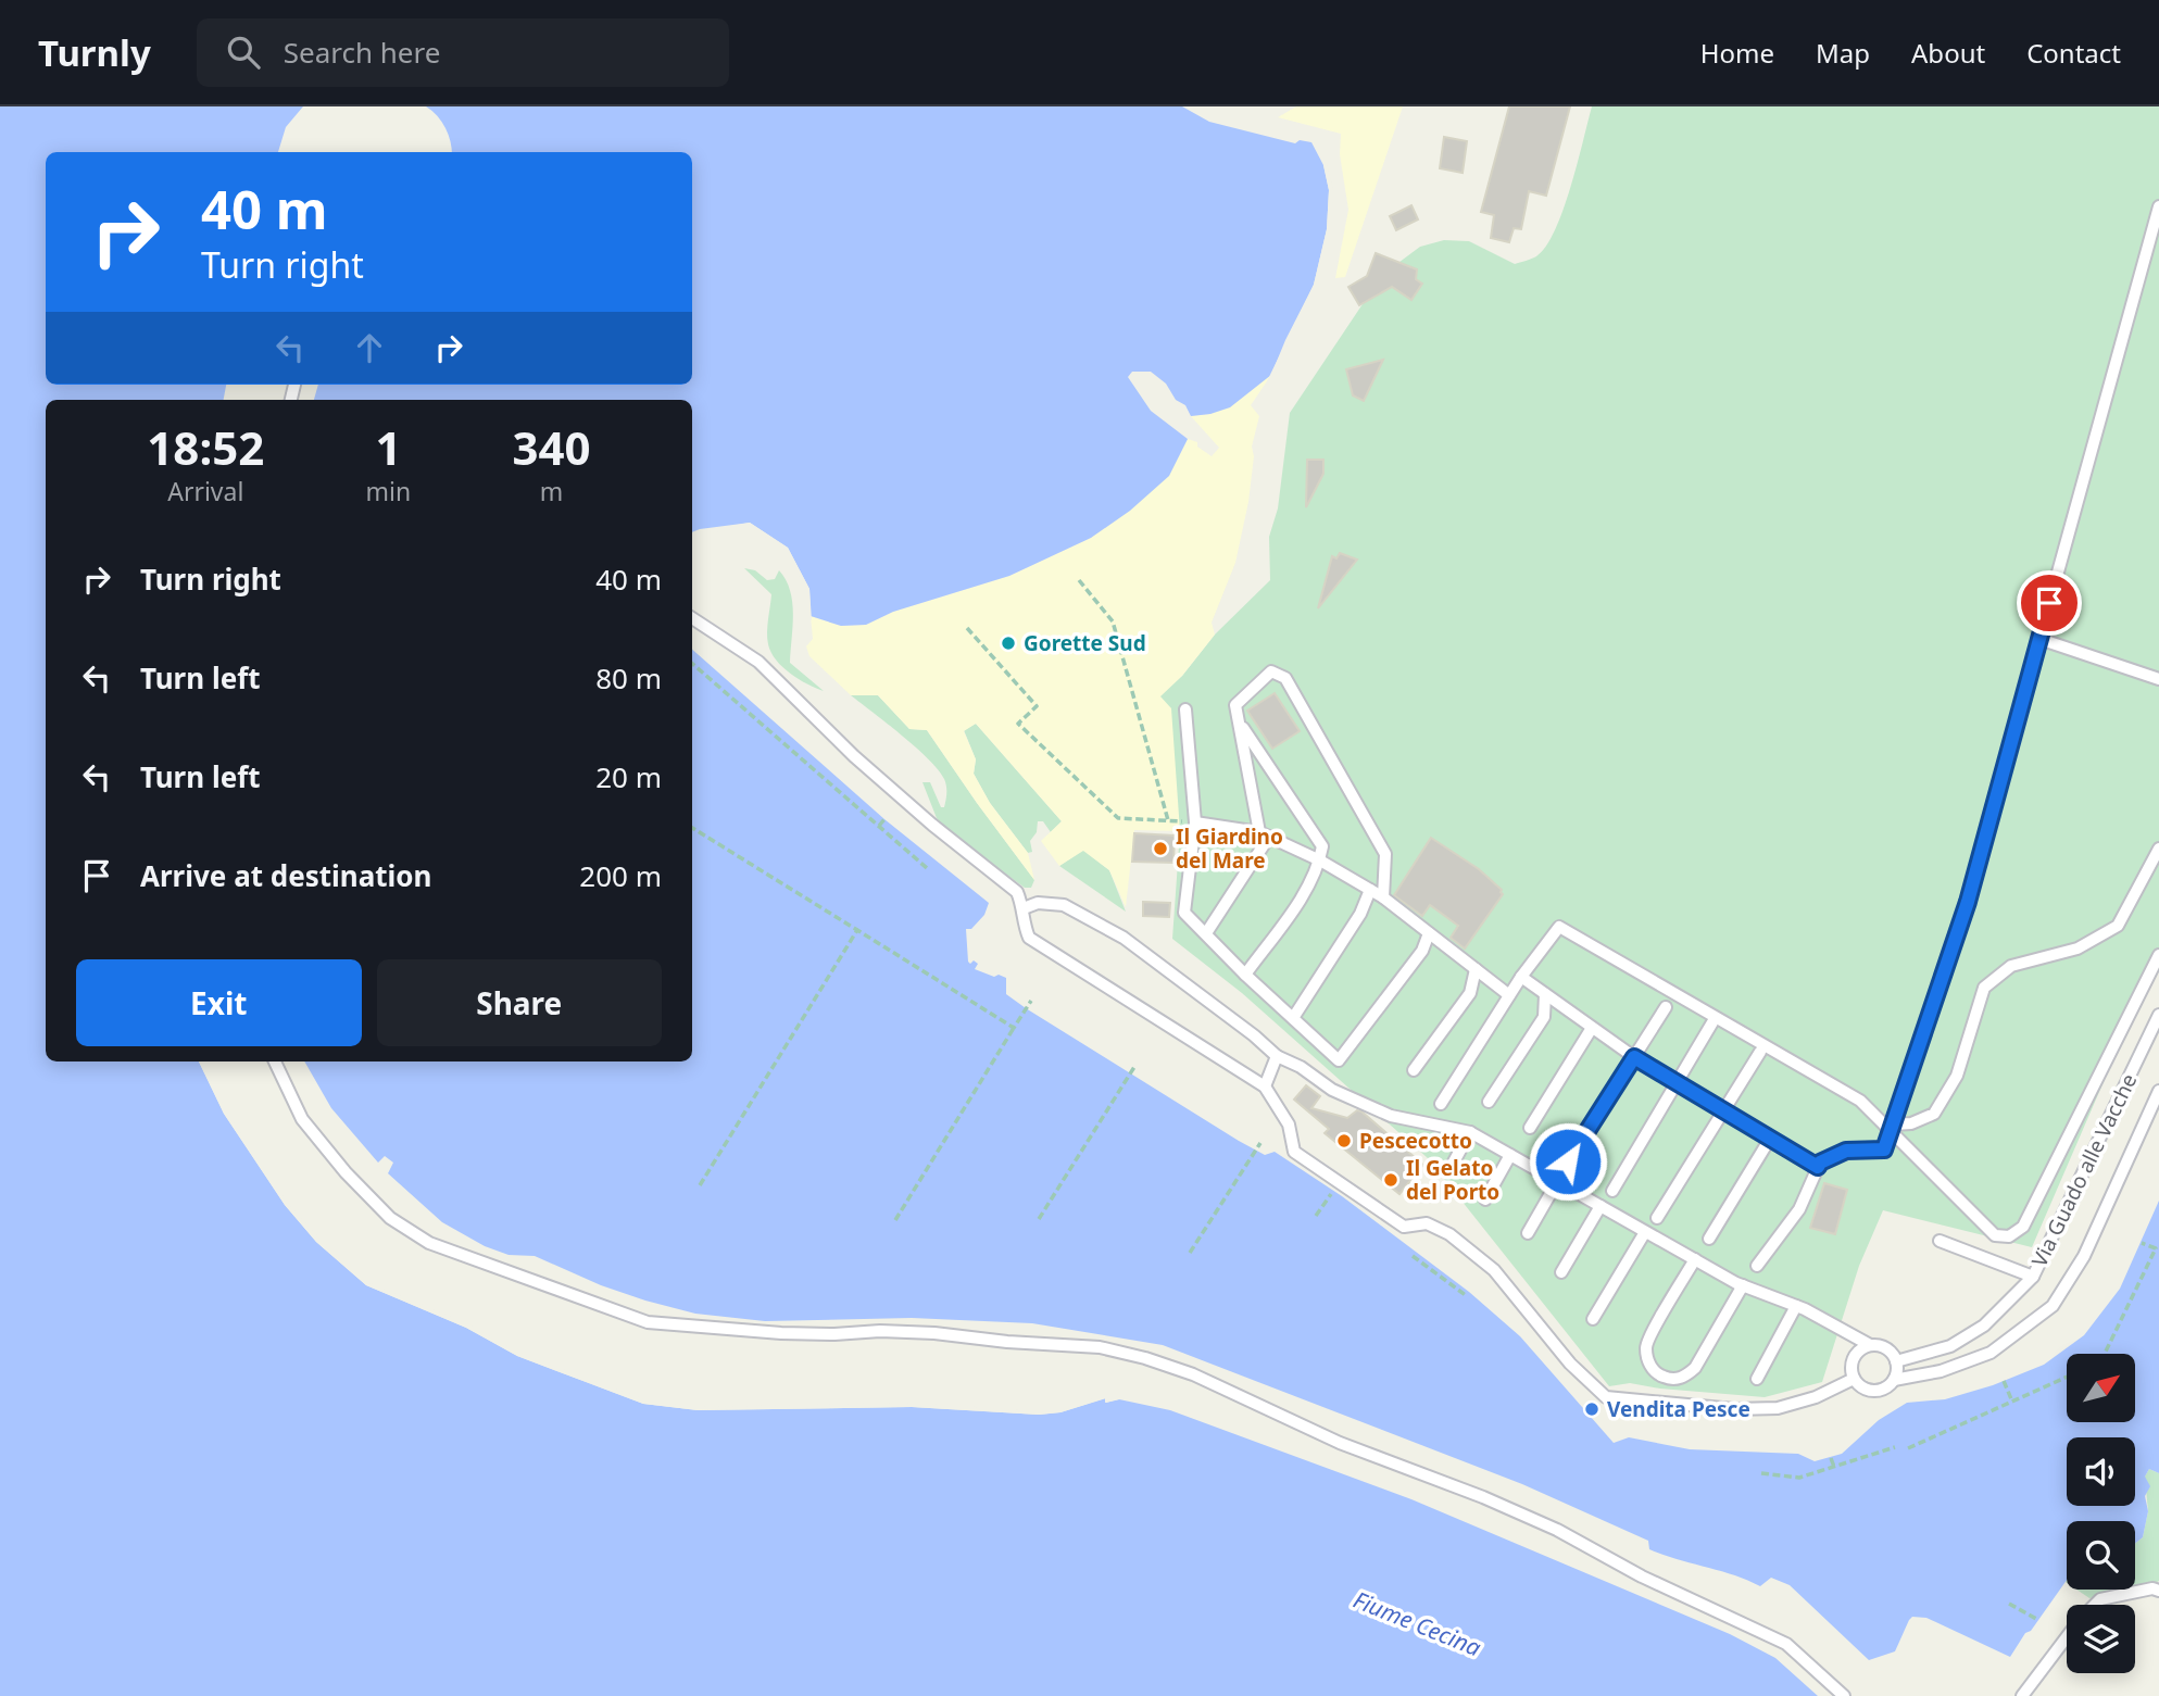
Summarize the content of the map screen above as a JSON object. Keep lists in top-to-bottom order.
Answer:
{
  "streets": {
    "lane": ["Via Guado alle Vacche"]
  },
  "water": ["Fiume Cecina"],
  "places": [
    "Gorette Sud",
    "Il Giardino del Mare",
    "Pescecotto",
    "Il Gelato del Porto",
    "Vendita Pesce"
  ],
  "north": "top right",
  "page": {
    "header": "Turnly",
    "search": "Search here",
    "nav": [
      "Home",
      "Map",
      "About",
      "Contact"
    ],
    "turn": ["40 m", "Turn right"],
    "eta": [
      "18:52",
      "Arrival",
      "1",
      "min",
      "340",
      "m"
    ],
    "list": [
      {
        "name": "Turn right",
        "value": "40 m"
      },
      {
        "name": "Turn left",
        "value": "80 m"
      },
      {
        "name": "Turn left",
        "value": "20 m"
      },
      {
        "name": "Arrive at destination",
        "value": "200 m"
      }
    ],
    "buttons": ["Exit", "Share"]
  }
}
